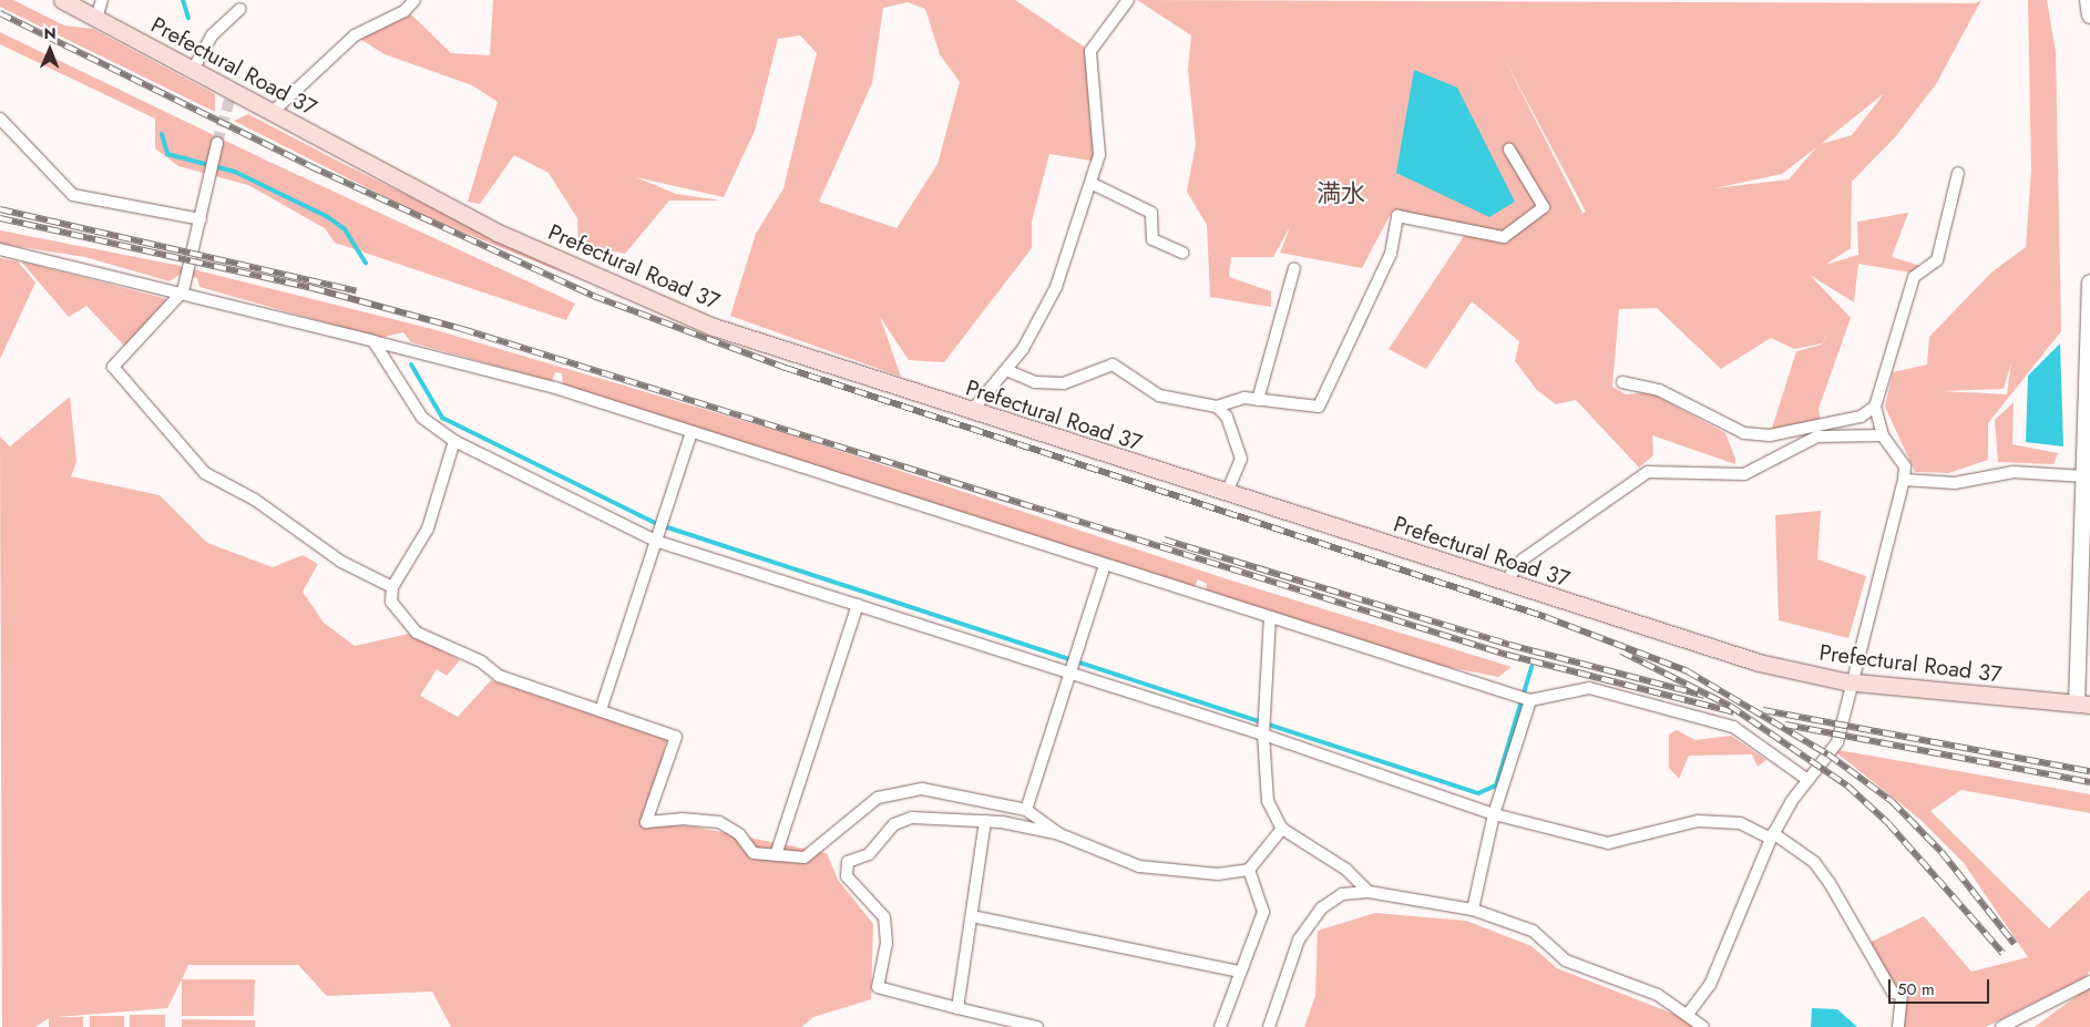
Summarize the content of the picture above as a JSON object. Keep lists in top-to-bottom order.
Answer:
{
  "streets": {
    "main road": ["Prefectural Road 37"]
  },
  "districts": ["満水"],
  "scale_bar": "50 m",
  "north": "top"
}
